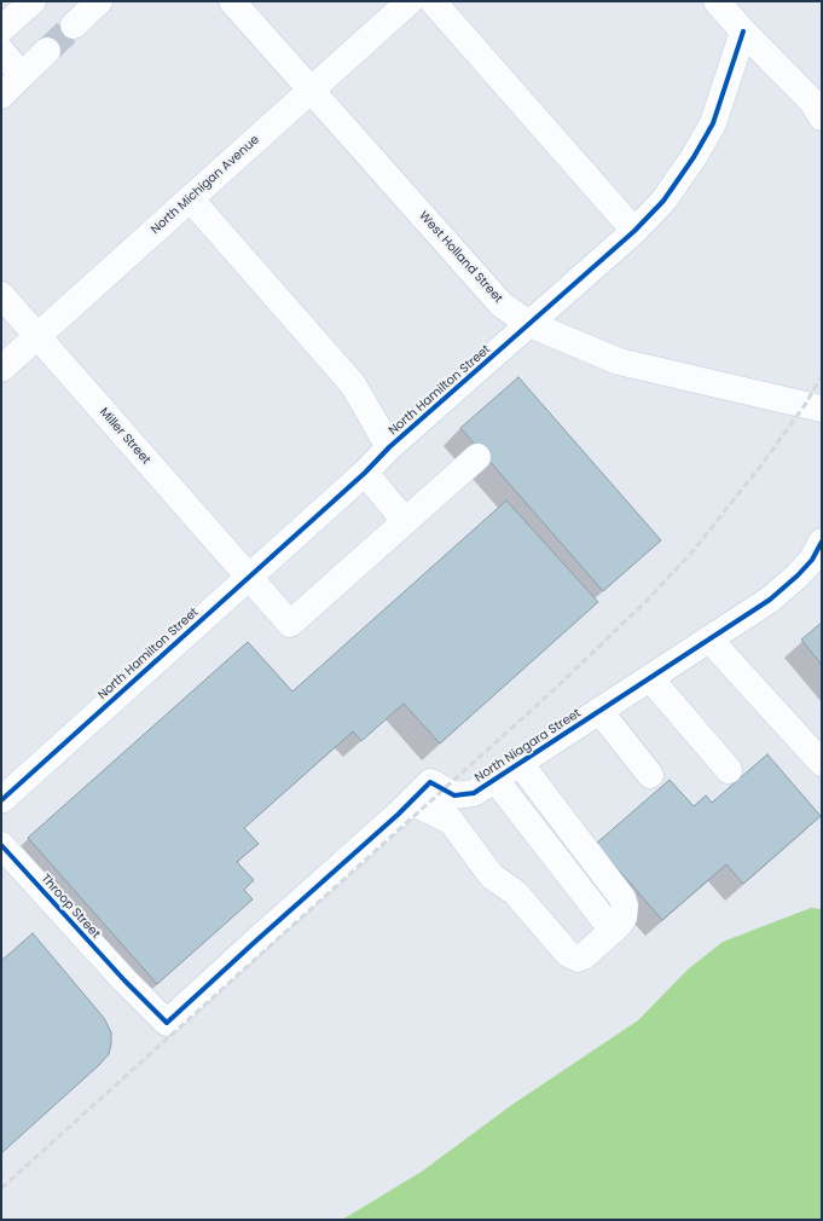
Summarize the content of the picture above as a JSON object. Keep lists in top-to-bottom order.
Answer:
{
  "streets": {
    "street": [
      "North Michigan Avenue",
      "West Holland Street",
      "North Hamilton Street",
      "Miller Street",
      "North Niagara Street",
      "Throop Street"
    ]
  },
  "crossings": [
    ["North Michigan Avenue", "West Holland Street"],
    ["North Michigan Avenue", "Miller Street"],
    ["West Holland Street", "North Hamilton Street"],
    ["North Hamilton Street", "Miller Street"],
    ["North Niagara Street", "Throop Street"]
  ]
}
